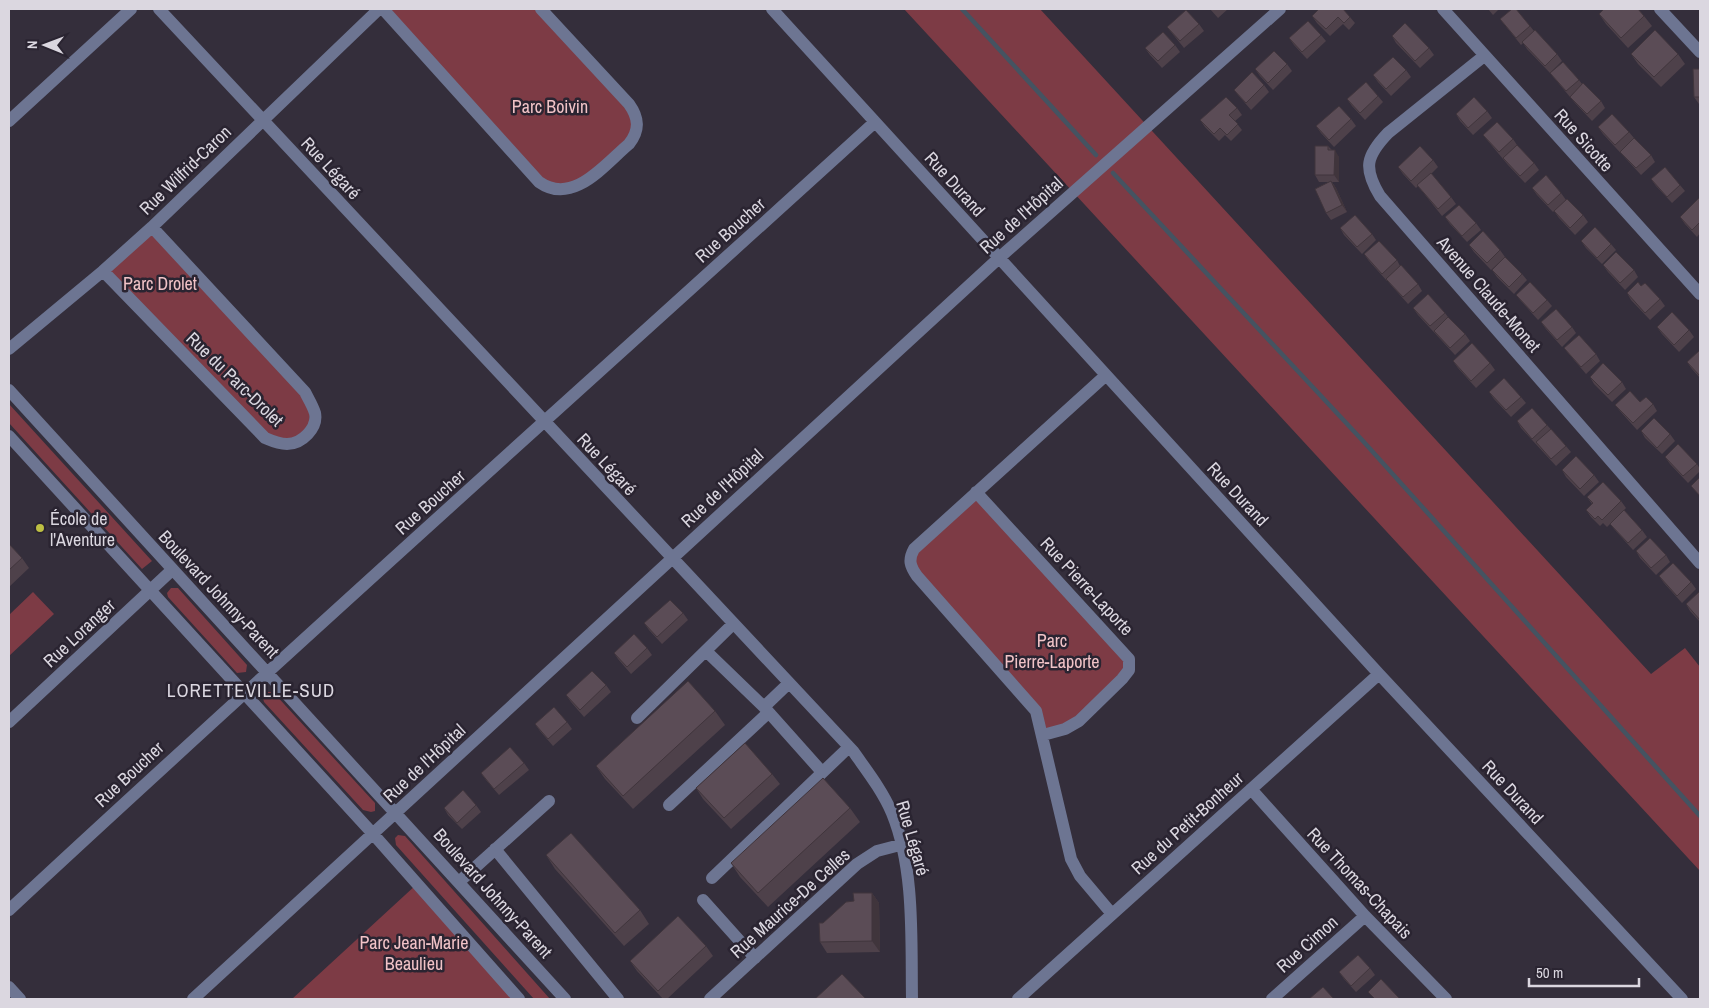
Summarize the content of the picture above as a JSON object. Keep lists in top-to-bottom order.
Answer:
{
  "streets": {
    "street": [
      "Rue Sicotte",
      "Rue Légaré",
      "Rue Wilfrid-Caron",
      "Rue Durand",
      "Rue de l'Hôpital",
      "Rue Boucher",
      "Avenue Claude-Monet",
      "Rue du Parc-Drolet",
      "Rue Pierre-Laporte",
      "Boulevard Johnny-Parent",
      "Rue Loranger",
      "Rue du Petit-Bonheur",
      "Rue Thomas-Chapais",
      "Rue Maurice-De Celles",
      "Rue Cimon"
    ]
  },
  "crossings": [
    ["Rue Sicotte", "Avenue Claude-Monet"],
    ["Rue Légaré", "Rue Wilfrid-Caron"],
    ["Rue Légaré", "Rue de l'Hôpital"],
    ["Rue Légaré", "Rue Boucher"],
    ["Rue Légaré", "Rue Maurice-De Celles"],
    ["Rue Wilfrid-Caron", "Rue du Parc-Drolet"],
    ["Rue Durand", "Rue de l'Hôpital"],
    ["Rue Durand", "Rue Boucher"],
    ["Rue Durand", "Rue du Petit-Bonheur"],
    ["Rue de l'Hôpital", "Boulevard Johnny-Parent"],
    ["Rue Boucher", "Boulevard Johnny-Parent"],
    ["Boulevard Johnny-Parent", "Rue Loranger"],
    ["Rue du Petit-Bonheur", "Rue Thomas-Chapais"],
    ["Rue Thomas-Chapais", "Rue Cimon"]
  ],
  "districts": ["LORETTEVILLE-SUD"],
  "parks": [
    "Parc Boivin",
    "Parc Drolet",
    "Parc Pierre-Laporte",
    "Parc Jean-Marie Beaulieu"
  ],
  "places": ["École de l'Aventure"],
  "scale_bar": "50 m",
  "north": "left"
}
